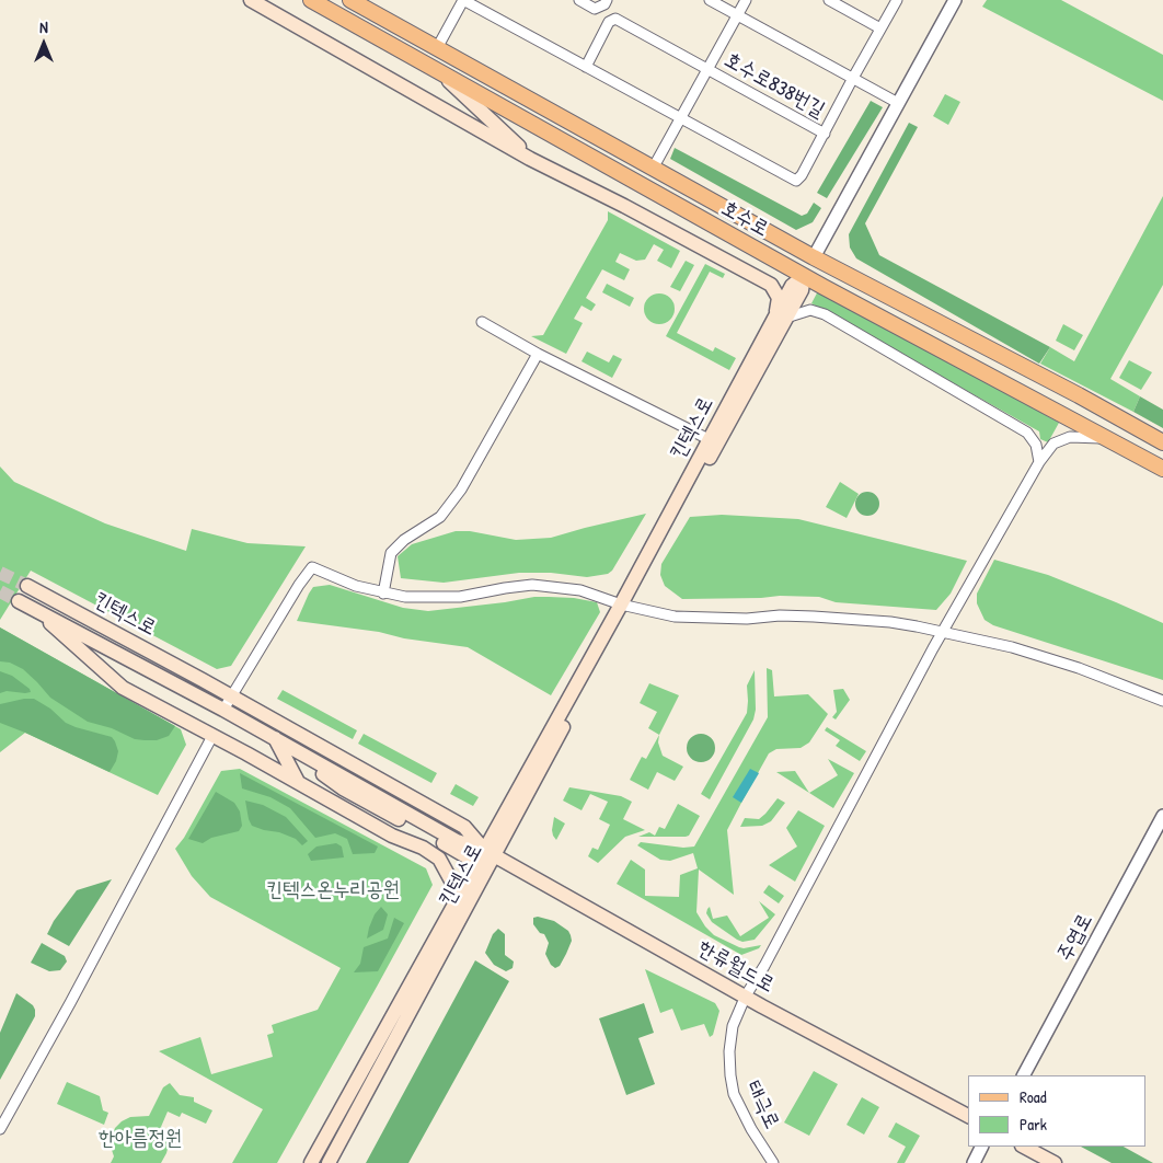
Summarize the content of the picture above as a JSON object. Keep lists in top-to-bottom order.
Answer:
{
  "streets": {
    "main road": ["호수로", "킨텍스로", "한류월드로"],
    "street": ["호수로838번길", "주엽로", "태극로"]
  },
  "crossings": [
    ["호수로838번길", "호수로"],
    ["호수로", "킨텍스로"],
    ["호수로", "태극로"],
    ["킨텍스로", "한류월드로"],
    ["한류월드로", "태극로"]
  ],
  "parks": ["킨텍스온누리공원", "한아름정원"],
  "legend": ["Road", "Park"],
  "north": "top"
}
